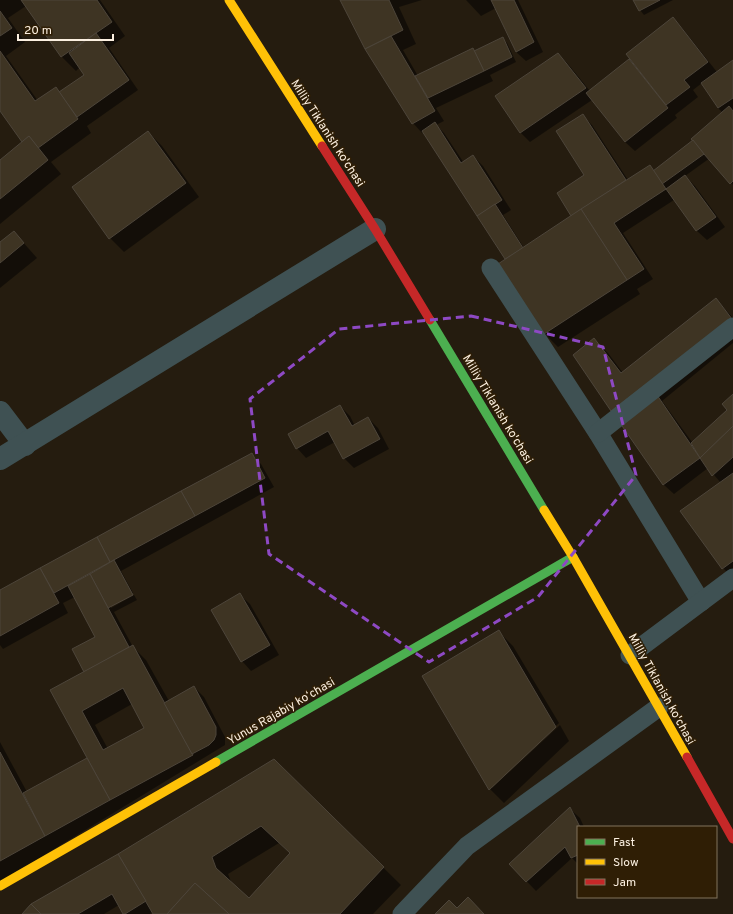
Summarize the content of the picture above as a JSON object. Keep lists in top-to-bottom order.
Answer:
{
  "streets": {
    "main road": ["Milliy Tiklanish ko'chasi", "Yunus Rajabiy koʻchasi"]
  },
  "crossings": [
    ["Milliy Tiklanish ko'chasi", "Yunus Rajabiy koʻchasi"]
  ],
  "legend": ["Fast", "Slow", "Jam"],
  "scale_bar": "20 m"
}
